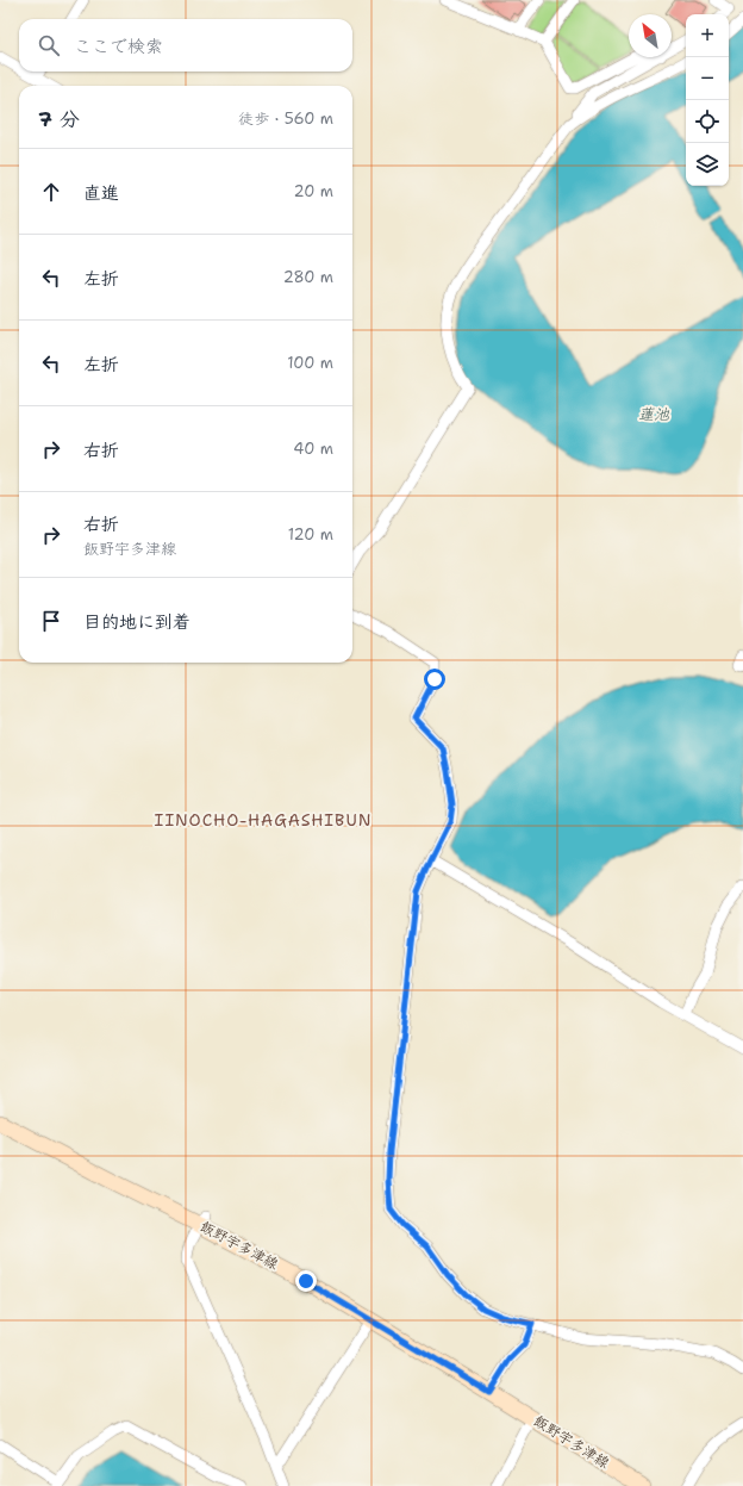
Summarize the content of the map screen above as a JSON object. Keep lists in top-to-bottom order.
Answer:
{
  "streets": {
    "main road": ["飯野宇多津線"]
  },
  "districts": ["IINOCHO-HAGASHIBUN"],
  "water": ["蓮池"],
  "north": "top left",
  "page": {
    "map_buttons": ["+", "−"],
    "search": "ここで検索",
    "heading": ["7 分", "徒歩 · 560 m"],
    "list": [
      ["直進", "20 m"],
      ["左折", "280 m"],
      ["左折", "100 m"],
      ["右折", "40 m"],
      ["右折", "飯野宇多津線", "120 m"],
      "目的地に到着"
    ]
  }
}
